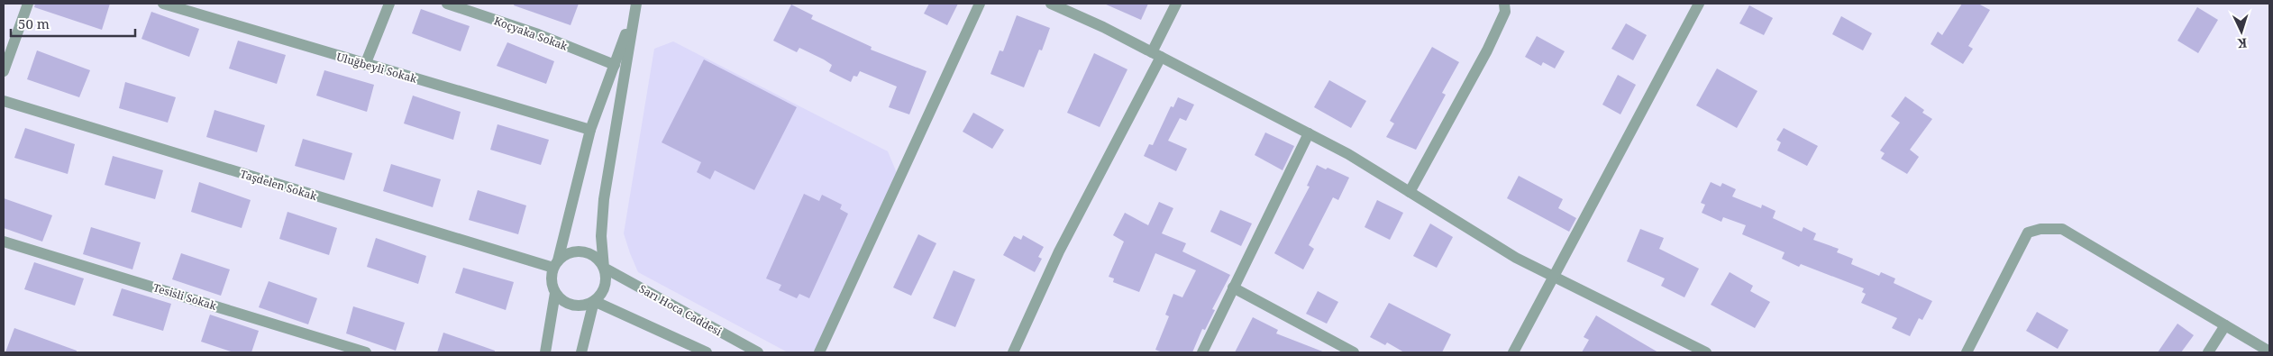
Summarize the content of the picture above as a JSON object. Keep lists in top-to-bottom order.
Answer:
{
  "streets": {
    "street": [
      "Koçyaka Sokak",
      "Uluğbeyli Sokak",
      "Taşdelen Sokak",
      "Tesisli Sokak",
      "Sarı Hoca Caddesi"
    ]
  },
  "crossings": [
    ["Taşdelen Sokak", "Sarı Hoca Caddesi"]
  ],
  "scale_bar": "50 m",
  "north": "bottom"
}
